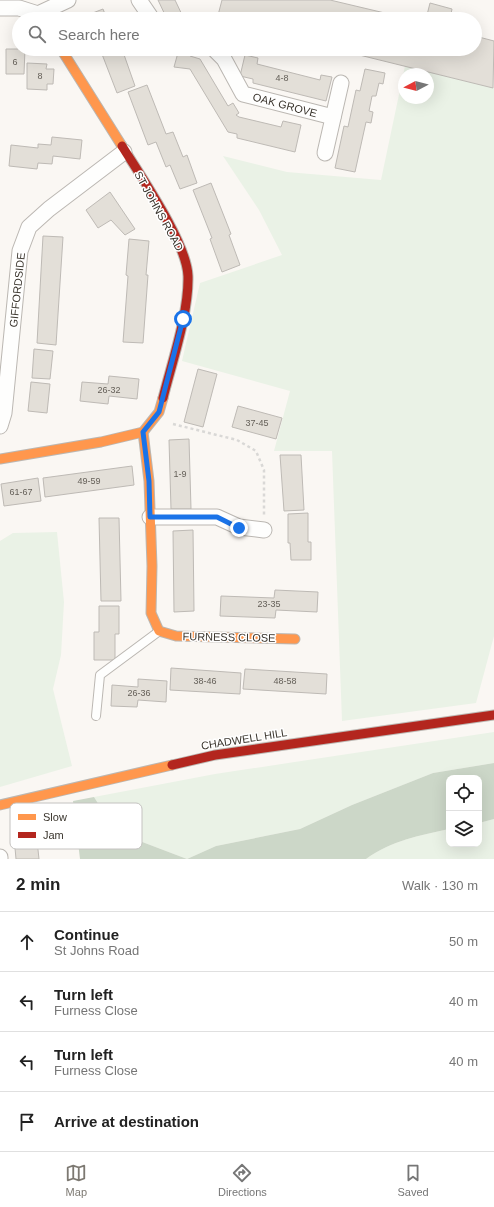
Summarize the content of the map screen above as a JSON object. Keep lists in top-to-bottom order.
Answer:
{
  "streets": {
    "street": [
      "OAK GROVE",
      "ST JOHNS ROAD",
      "GIFFORDSIDE",
      "FURNESS CLOSE",
      "CHADWELL HILL"
    ]
  },
  "crossings": [
    ["ST JOHNS ROAD", "GIFFORDSIDE"]
  ],
  "house_numbers": [
    "6",
    "8",
    "4-8",
    "26-32",
    "37-45",
    "1-9",
    "49-59",
    "61-67",
    "23-35",
    "38-46",
    "48-58",
    "26-36"
  ],
  "legend": ["Slow", "Jam"],
  "north": "left",
  "page": {
    "search": "Search here",
    "heading": ["2 min", "Walk · 130 m"],
    "list": [
      ["Continue", "St Johns Road", "50 m"],
      ["Turn left", "Furness Close", "40 m"],
      ["Turn left", "Furness Close", "40 m"],
      "Arrive at destination"
    ],
    "nav": ["Map", "Directions", "Saved"]
  }
}
